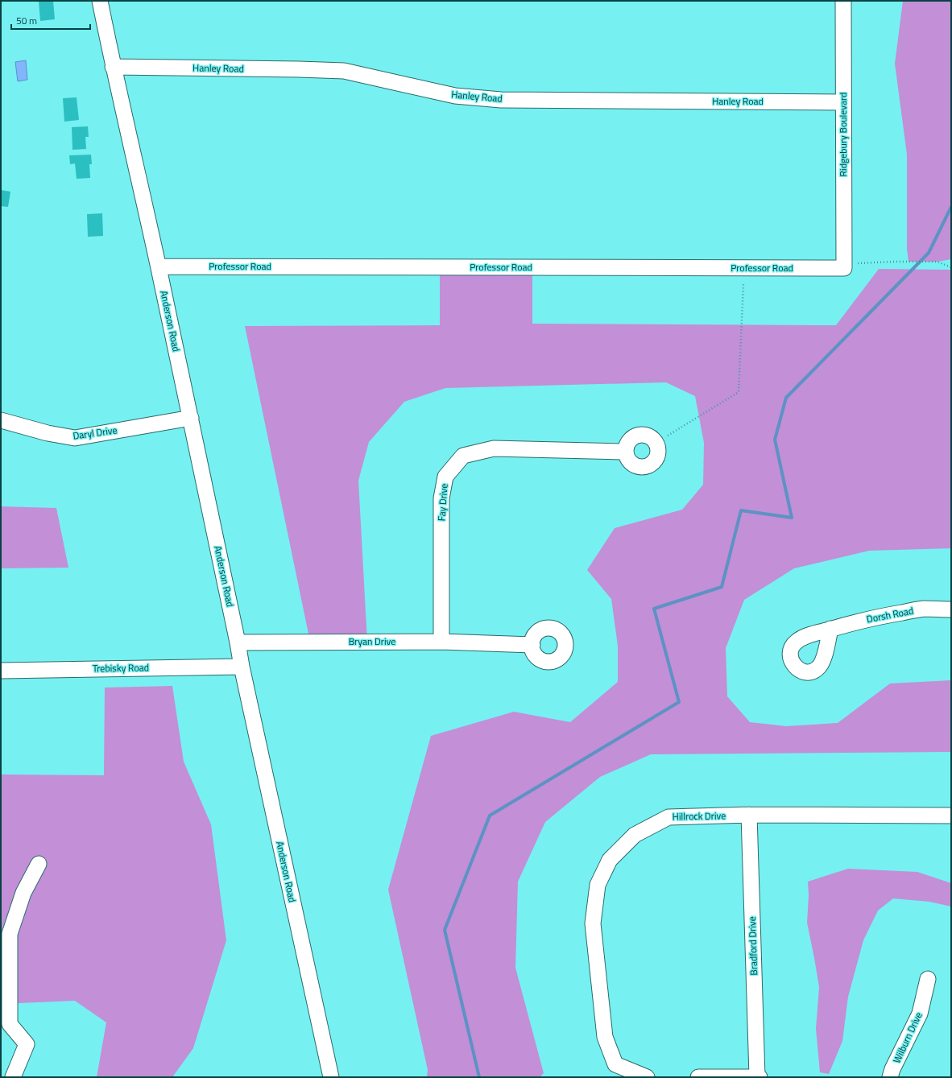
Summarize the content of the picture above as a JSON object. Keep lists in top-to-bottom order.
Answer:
{
  "streets": {
    "street": [
      "Hanley Road",
      "Ridgebury Boulevard",
      "Professor Road",
      "Anderson Road",
      "Daryl Drive",
      "Fay Drive",
      "Dorsh Road",
      "Bryan Drive",
      "Trebisky Road",
      "Hillrock Drive",
      "Bradford Drive",
      "Wilburn Drive"
    ]
  },
  "crossings": [
    ["Hanley Road", "Ridgebury Boulevard"],
    ["Hanley Road", "Anderson Road"],
    ["Ridgebury Boulevard", "Professor Road"],
    ["Professor Road", "Anderson Road"],
    ["Anderson Road", "Daryl Drive"],
    ["Anderson Road", "Bryan Drive"],
    ["Anderson Road", "Trebisky Road"],
    ["Fay Drive", "Bryan Drive"],
    ["Hillrock Drive", "Bradford Drive"]
  ],
  "scale_bar": "50 m"
}
